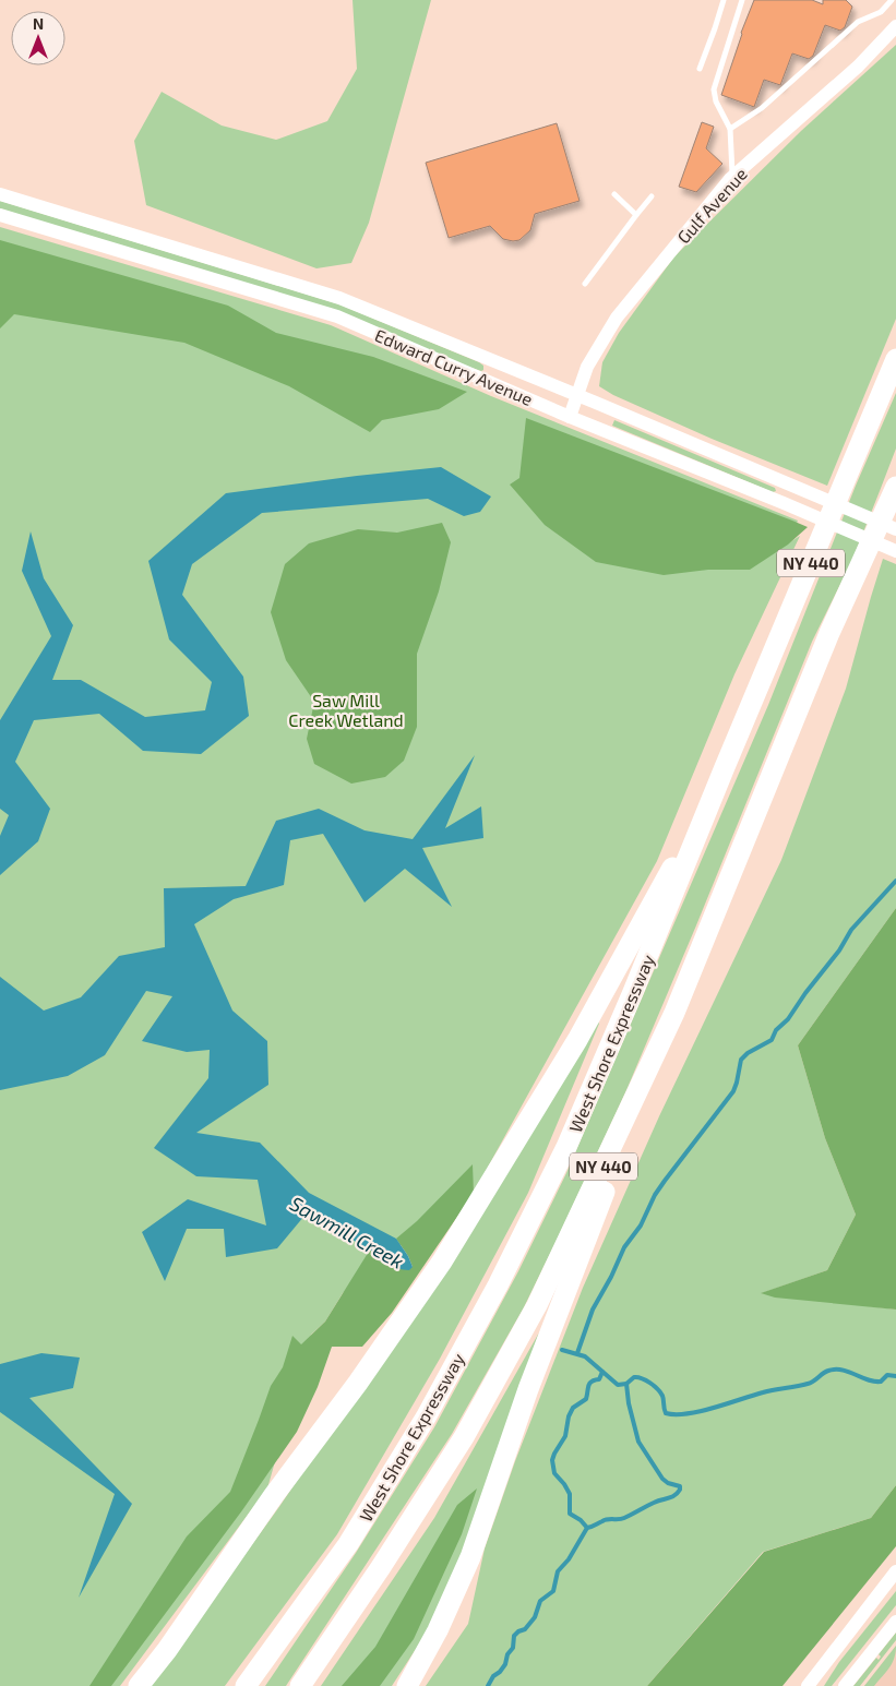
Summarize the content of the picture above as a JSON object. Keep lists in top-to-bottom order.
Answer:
{
  "streets": {
    "highway": ["NY 440", "West Shore Expressway"],
    "street": ["Gulf Avenue", "Edward Curry Avenue"]
  },
  "crossings": [
    ["Gulf Avenue", "Edward Curry Avenue"]
  ],
  "water": ["Sawmill Creek"],
  "parks": ["Saw Mill Creek Wetland"],
  "north": "top"
}
